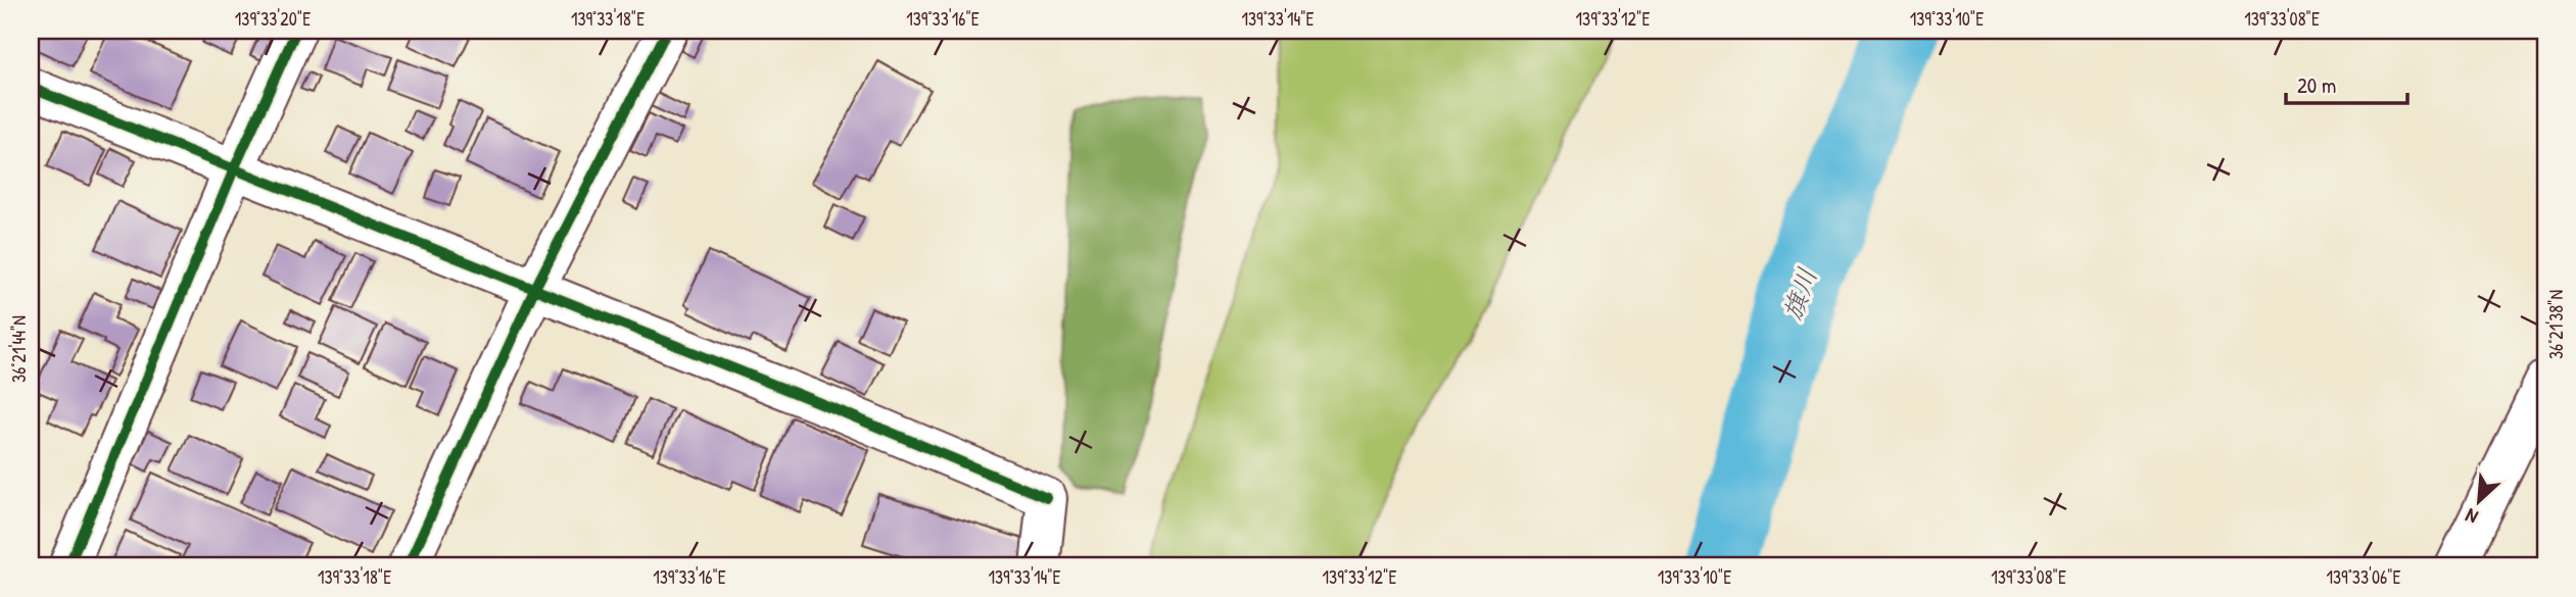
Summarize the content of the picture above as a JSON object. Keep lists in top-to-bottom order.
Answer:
{
  "water": ["旗川"],
  "scale_bar": "20 m",
  "north": "bottom left",
  "coordinates": [
    "139°33'20\"E",
    "139°33'18\"E",
    "139°33'16\"E",
    "139°33'14\"E",
    "139°33'12\"E",
    "139°33'10\"E",
    "139°33'08\"E",
    "36°21'38\"N",
    "36°21'44\"N",
    "139°33'06\"E"
  ]
}
